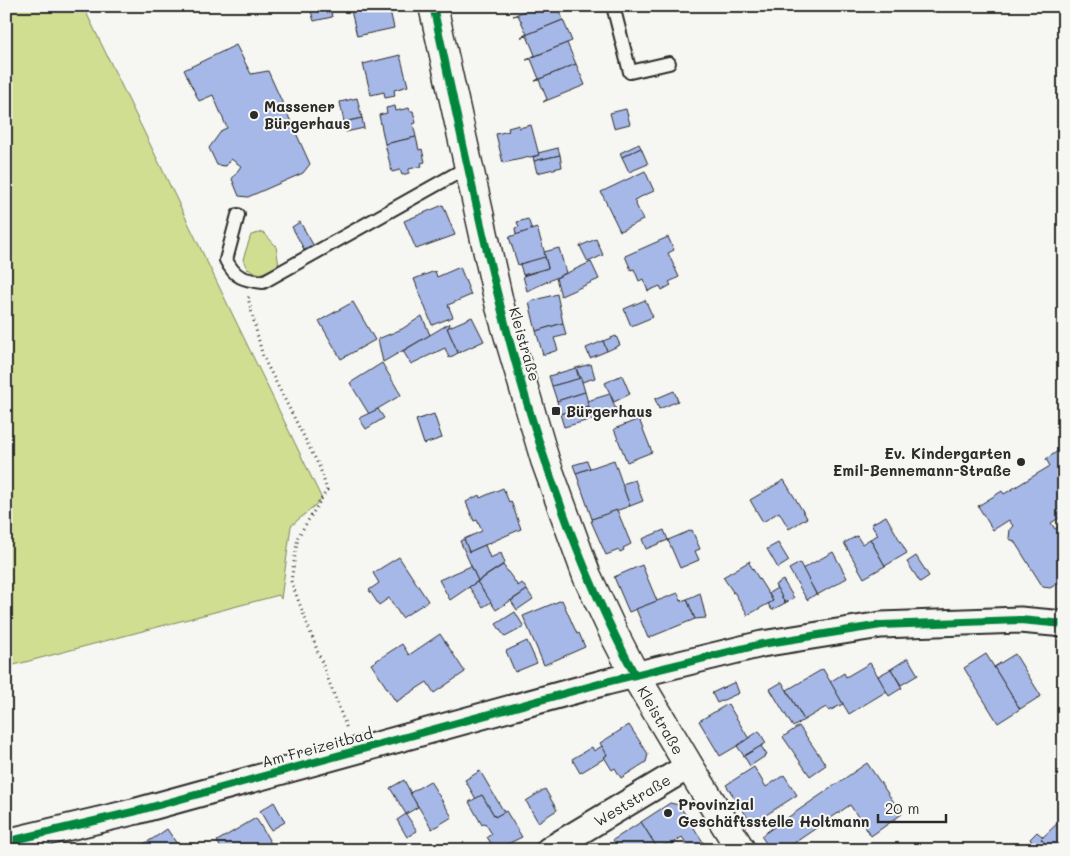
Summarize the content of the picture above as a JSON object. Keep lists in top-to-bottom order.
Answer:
{
  "streets": {
    "main road": ["Kleistraße"],
    "street": ["Am Freizeitbad", "Weststraße"]
  },
  "crossings": [
    ["Kleistraße", "Am Freizeitbad"],
    ["Kleistraße", "Weststraße"]
  ],
  "places": {
    "other": ["Massener Bürgerhaus", "Ev. Kindergarten Emil-Bennemann-Straße", "Provinzial Geschäftsstelle Holtmann"],
    "transit": ["Bürgerhaus"]
  },
  "scale_bar": "20 m"
}
